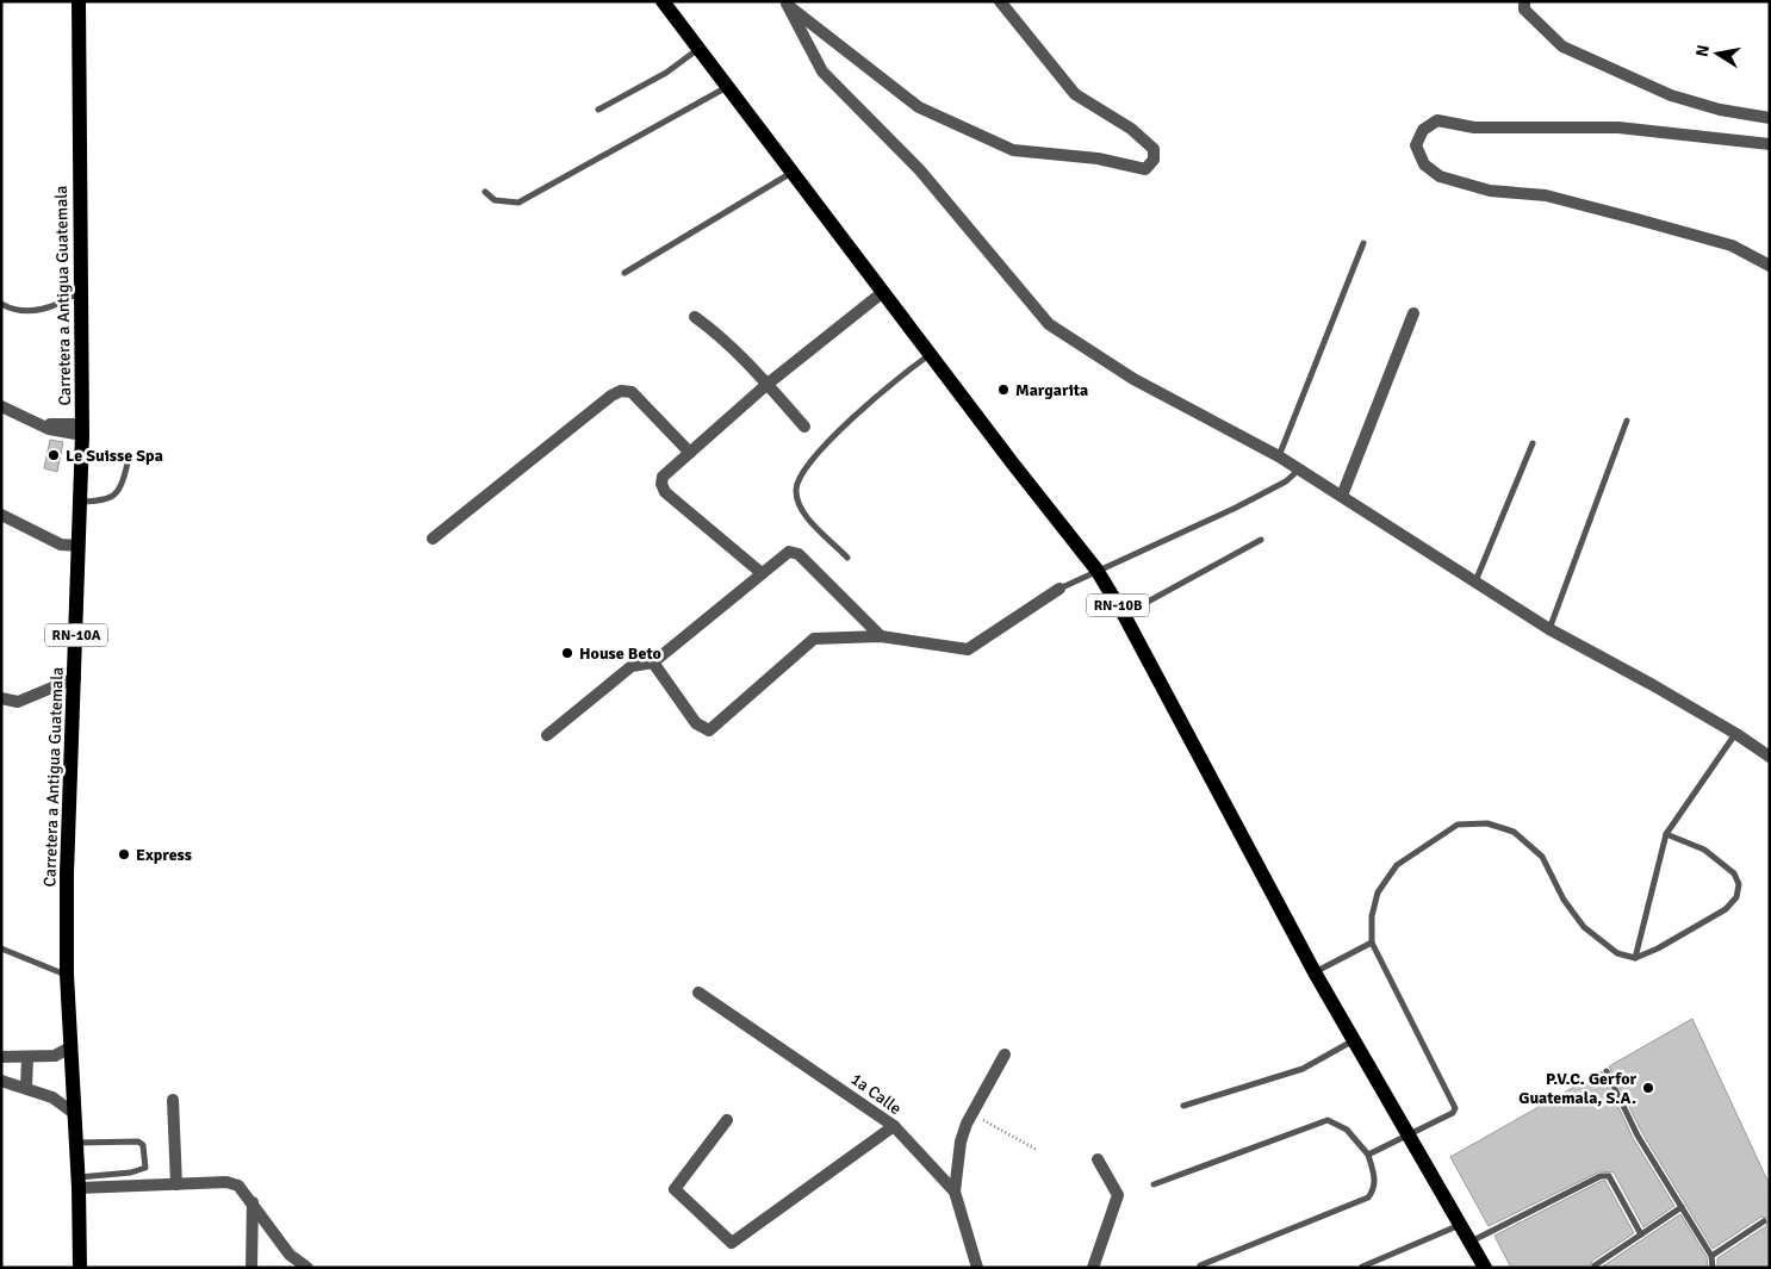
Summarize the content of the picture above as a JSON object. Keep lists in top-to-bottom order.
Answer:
{
  "streets": {
    "main road": ["Carretera a Antigua Guatemala", "RN-10B", "RN-10A"],
    "street": ["1a Calle"]
  },
  "places": [
    "Margarita",
    "Le Suisse Spa",
    "House Beto",
    "Express",
    "P.V.C. Gerfor Guatemala, S.A."
  ],
  "north": "left"
}
